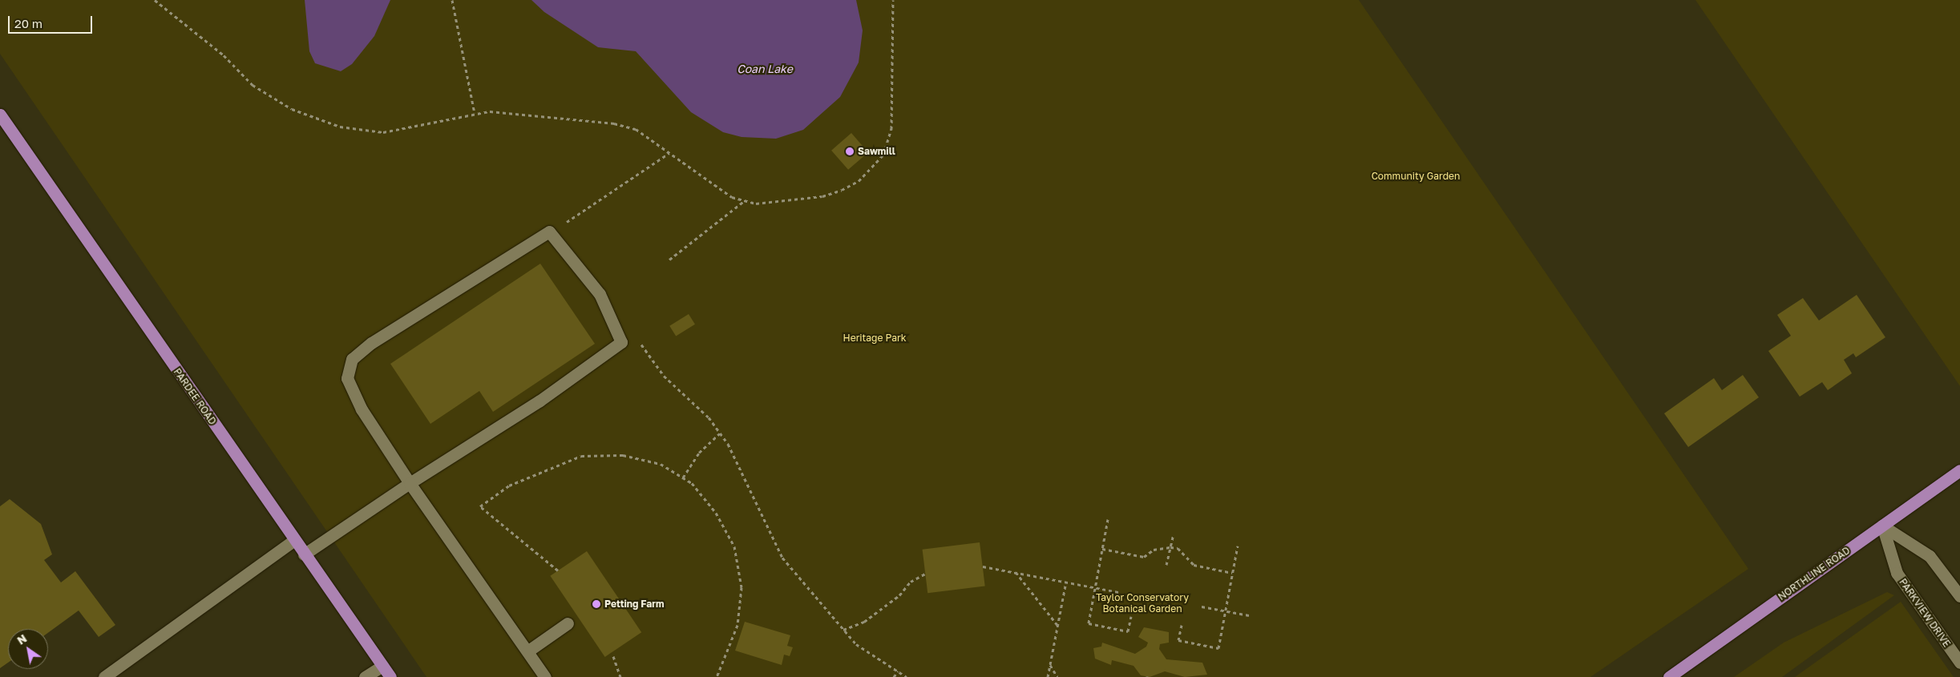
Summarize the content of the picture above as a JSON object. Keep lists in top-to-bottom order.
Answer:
{
  "streets": {
    "main road": ["PARDEE ROAD", "NORTHLINE ROAD"],
    "street": ["PARKVIEW DRIVE"]
  },
  "crossings": [
    ["NORTHLINE ROAD", "PARKVIEW DRIVE"]
  ],
  "water": ["Coan Lake"],
  "parks": ["Community Garden", "Heritage Park", "Taylor Conservatory Botanical Garden"],
  "places": ["Sawmill", "Petting Farm"],
  "scale_bar": "20 m",
  "north": "top left"
}
